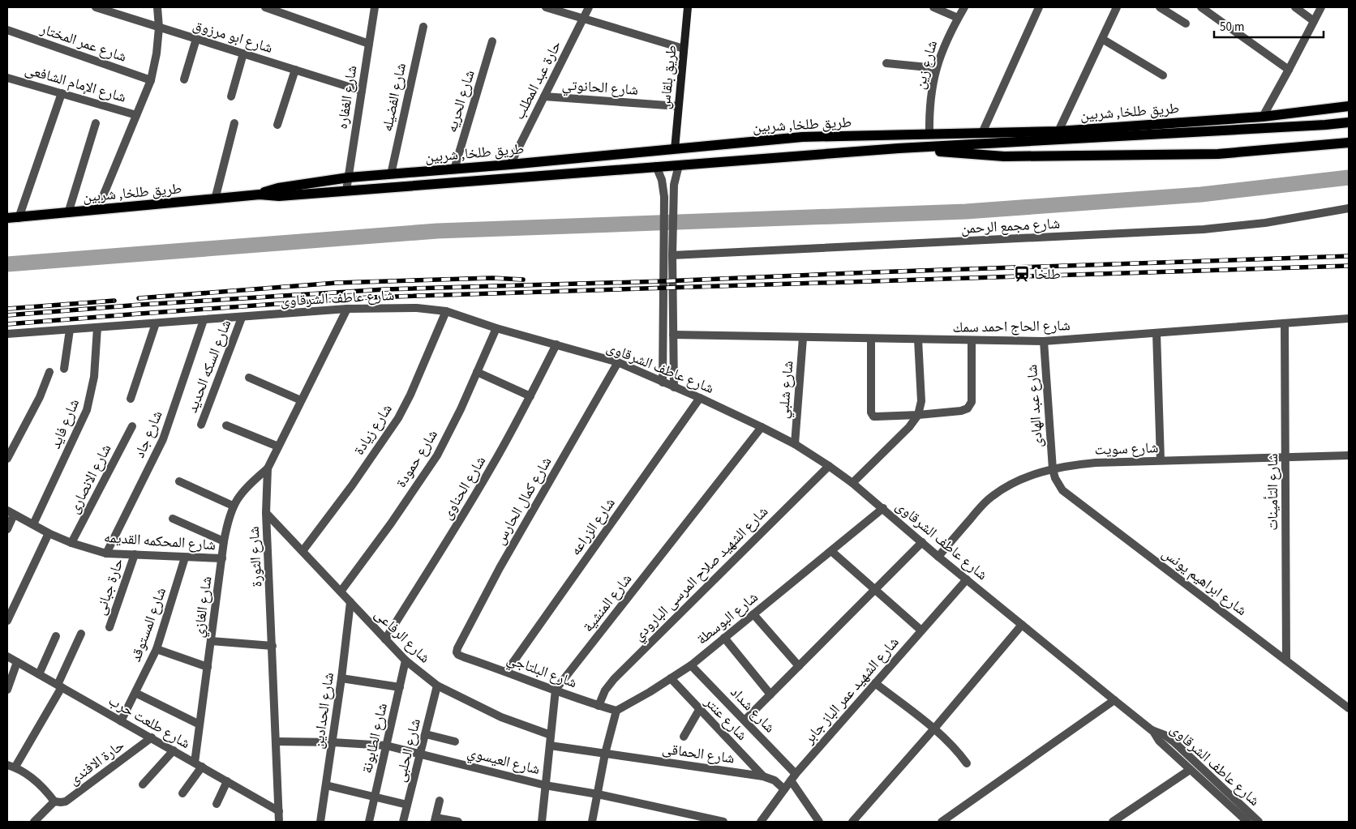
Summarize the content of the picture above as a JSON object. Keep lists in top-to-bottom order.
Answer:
{
  "streets": {
    "main road": ["طريق بلقاس", "طريق طلخا, شربين"],
    "street": [
      "شارع ابو مرزوق",
      "شارع عمر المختار",
      "شارع زين",
      "حارة عبد المطلب",
      "شارع الإمام الشافعى",
      "شارع الحانوتي",
      "شارع الغفاره",
      "شارع الفضيله",
      "شارع الحريه",
      "شارع مجمع الرحمن",
      "شارع عاطف الشرقاوى",
      "شارع الحاج احمد سمك",
      "شارع السكه الحديد",
      "شارع شلبي",
      "شارع عبد الهادى",
      "شارع فايد",
      "شارع زيادة",
      "شارع جاد",
      "شارع سويت",
      "شارع حمودة",
      "شارع الانصارى",
      "شارع الحناوى",
      "شارع التأمينات",
      "شارع كمال الحارس",
      "شارع الزراعه",
      "شارع المحكمه القديمه",
      "شارع الثورة",
      "شارع الشهيد صلاح المرسى البارودي",
      "شارع ابراهيم يونس",
      "حارة جبانى",
      "شارع المنشية",
      "شارع الغازي",
      "شارع البوسطة",
      "شارع المستوقد",
      "شارع الرفاعى",
      "شارع البلتاجي",
      "شارع الشهيد عمر الباز جابر",
      "شارع شداد",
      "شارع الحدادين",
      "شارع عنتر",
      "شارع طلعت حرب",
      "شارع الطابونة",
      "شارع الحلبى",
      "شارع الحماقى",
      "شارع العيسوي",
      "حارة الافندى"
    ]
  },
  "crossings": [
    ["شارع ابو مرزوق", "شارع الغفاره"],
    ["شارع زين", "طريق طلخا, شربين"],
    ["طريق بلقاس", "شارع الحانوتي"],
    ["طريق بلقاس", "طريق طلخا, شربين"],
    ["حارة عبد المطلب", "شارع الحانوتي"],
    ["حارة عبد المطلب", "طريق طلخا, شربين"],
    ["شارع الغفاره", "طريق طلخا, شربين"],
    ["شارع الفضيله", "طريق طلخا, شربين"],
    ["شارع الحريه", "طريق طلخا, شربين"],
    ["شارع عاطف الشرقاوى", "شارع السكه الحديد"],
    ["شارع عاطف الشرقاوى", "شارع شلبي"],
    ["شارع عاطف الشرقاوى", "شارع فايد"],
    ["شارع عاطف الشرقاوى", "شارع زيادة"],
    ["شارع عاطف الشرقاوى", "شارع جاد"],
    ["شارع عاطف الشرقاوى", "شارع سويت"],
    ["شارع عاطف الشرقاوى", "شارع حمودة"],
    ["شارع عاطف الشرقاوى", "شارع الحناوى"],
    ["شارع عاطف الشرقاوى", "شارع كمال الحارس"],
    ["شارع عاطف الشرقاوى", "شارع الزراعه"],
    ["شارع عاطف الشرقاوى", "شارع الثورة"],
    ["شارع عاطف الشرقاوى", "شارع الشهيد صلاح المرسى البارودي"],
    ["شارع عاطف الشرقاوى", "شارع المنشية"],
    ["شارع عاطف الشرقاوى", "شارع البوسطة"],
    ["شارع عاطف الشرقاوى", "شارع الشهيد عمر الباز جابر"],
    ["شارع الحاج احمد سمك", "شارع شلبي"],
    ["شارع الحاج احمد سمك", "شارع عبد الهادى"],
    ["شارع الحاج احمد سمك", "شارع التأمينات"],
    ["شارع عبد الهادى", "شارع سويت"],
    ["شارع عبد الهادى", "شارع ابراهيم يونس"],
    ["شارع فايد", "شارع المحكمه القديمه"],
    ["شارع زيادة", "شارع الرفاعى"],
    ["شارع جاد", "شارع المحكمه القديمه"],
    ["شارع سويت", "شارع التأمينات"],
    ["شارع سويت", "شارع ابراهيم يونس"],
    ["شارع حمودة", "شارع الرفاعى"],
    ["شارع الانصارى", "شارع المحكمه القديمه"],
    ["شارع الحناوى", "شارع الرفاعى"],
    ["شارع التأمينات", "شارع ابراهيم يونس"],
    ["شارع كمال الحارس", "شارع البلتاجي"],
    ["شارع الزراعه", "شارع البلتاجي"],
    ["شارع المحكمه القديمه", "حارة جبانى"],
    ["شارع المحكمه القديمه", "شارع الغازي"],
    ["شارع المحكمه القديمه", "شارع المستوقد"],
    ["شارع الثورة", "شارع الغازي"],
    ["شارع الثورة", "شارع الرفاعى"],
    ["شارع الثورة", "شارع طلعت حرب"],
    ["شارع الثورة", "شارع العيسوي"],
    ["شارع الشهيد صلاح المرسى البارودي", "شارع البلتاجي"],
    ["شارع المنشية", "شارع البلتاجي"],
    ["شارع الغازي", "شارع طلعت حرب"],
    ["شارع البوسطة", "شارع البلتاجي"],
    ["شارع البوسطة", "شارع شداد"],
    ["شارع البوسطة", "شارع عنتر"],
    ["شارع المستوقد", "شارع طلعت حرب"],
    ["شارع الرفاعى", "شارع الحدادين"],
    ["شارع الرفاعى", "شارع الطابونة"],
    ["شارع الرفاعى", "شارع الحلبى"],
    ["شارع الشهيد عمر الباز جابر", "شارع شداد"],
    ["شارع الشهيد عمر الباز جابر", "شارع الحماقى"],
    ["شارع الحدادين", "شارع العيسوي"],
    ["شارع عنتر", "شارع الحماقى"],
    ["شارع طلعت حرب", "حارة الافندى"],
    ["شارع الطابونة", "شارع العيسوي"],
    ["شارع الحلبى", "شارع العيسوي"]
  ],
  "places": {
    "station": ["طلخا"]
  },
  "scale_bar": "50 m"
}
